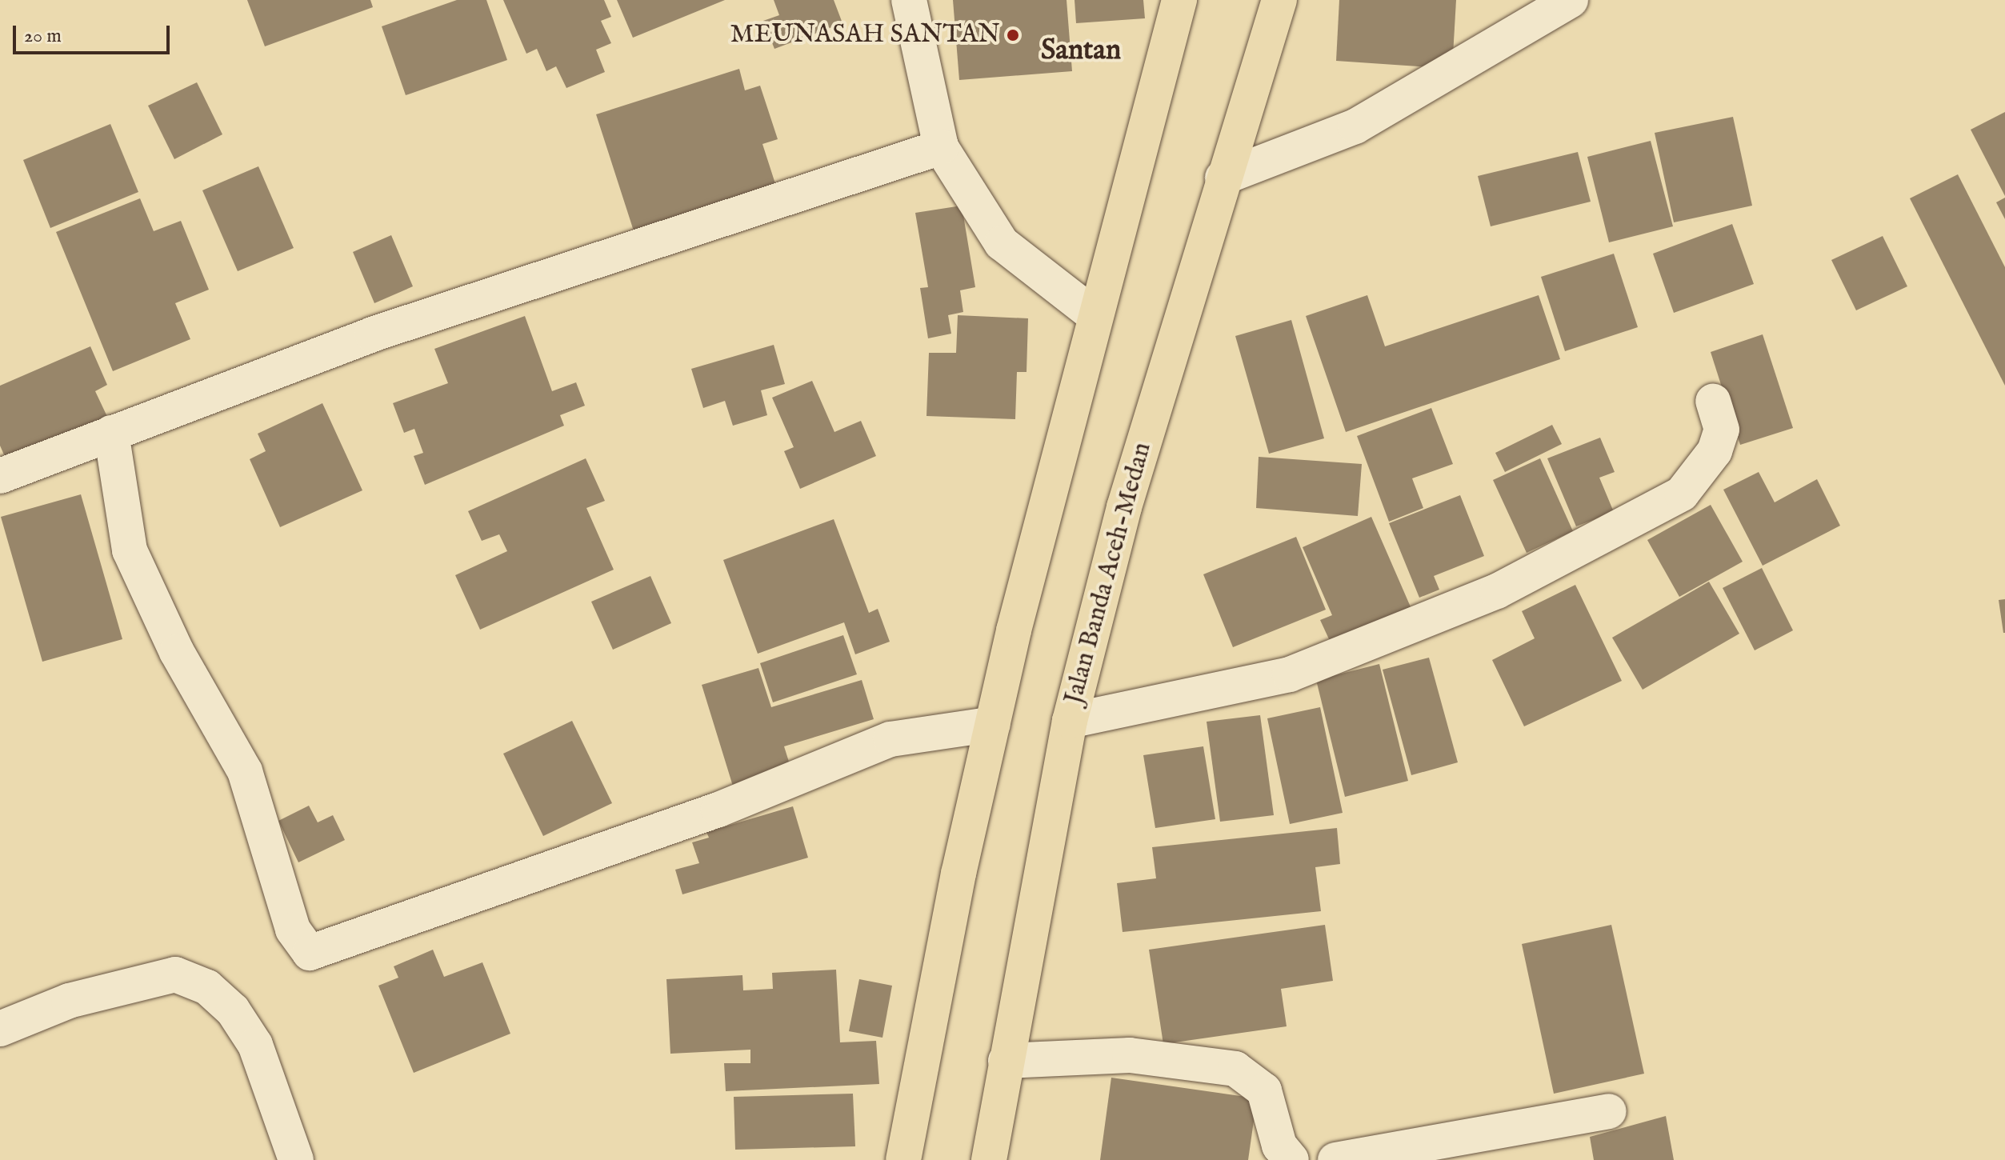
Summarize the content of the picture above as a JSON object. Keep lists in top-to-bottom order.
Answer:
{
  "streets": {
    "highway": ["Jalan Banda Aceh-Medan"]
  },
  "districts": ["Santan"],
  "places": ["MEUNASAH SANTAN"],
  "scale_bar": "20 m"
}
